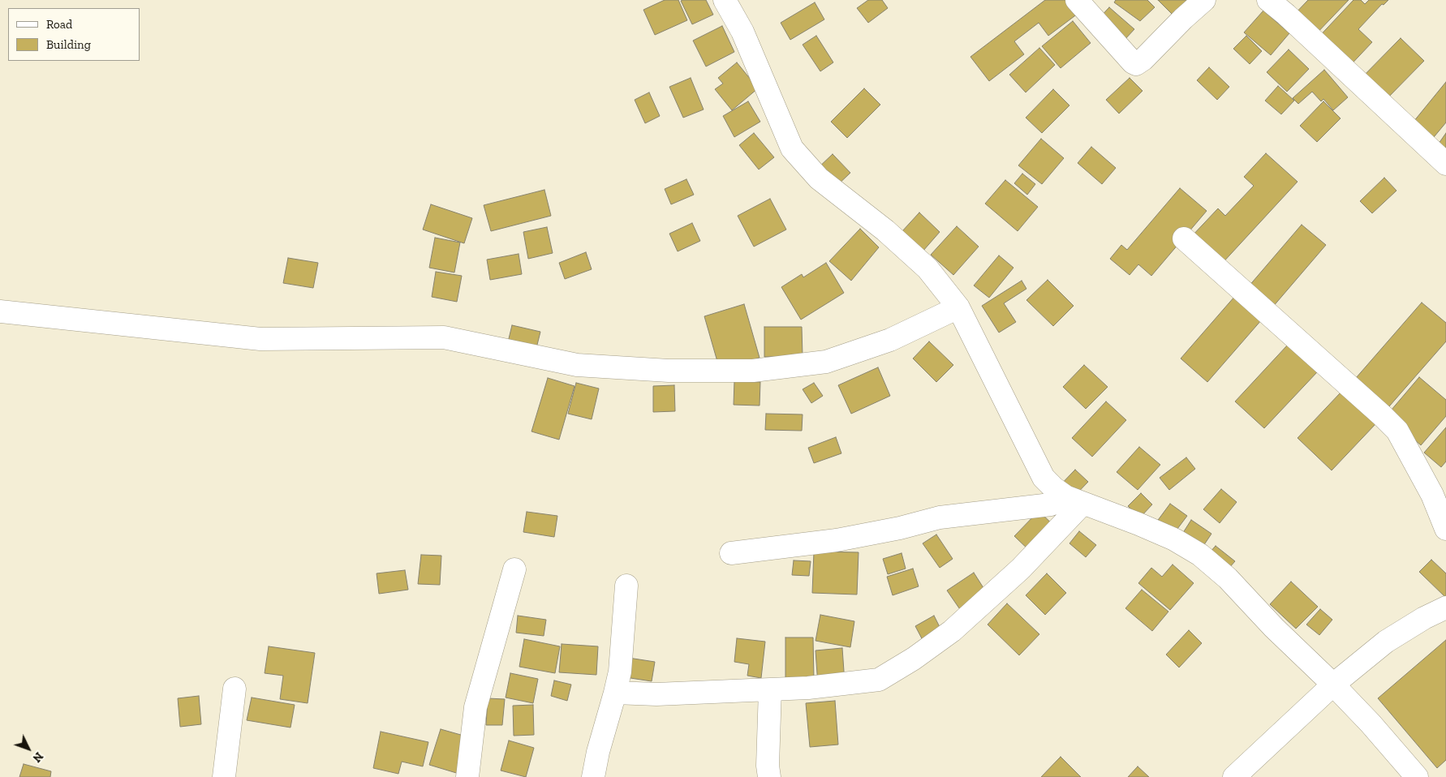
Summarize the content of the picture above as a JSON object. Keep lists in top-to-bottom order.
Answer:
{
  "legend": ["Road", "Building"],
  "north": "bottom right"
}
